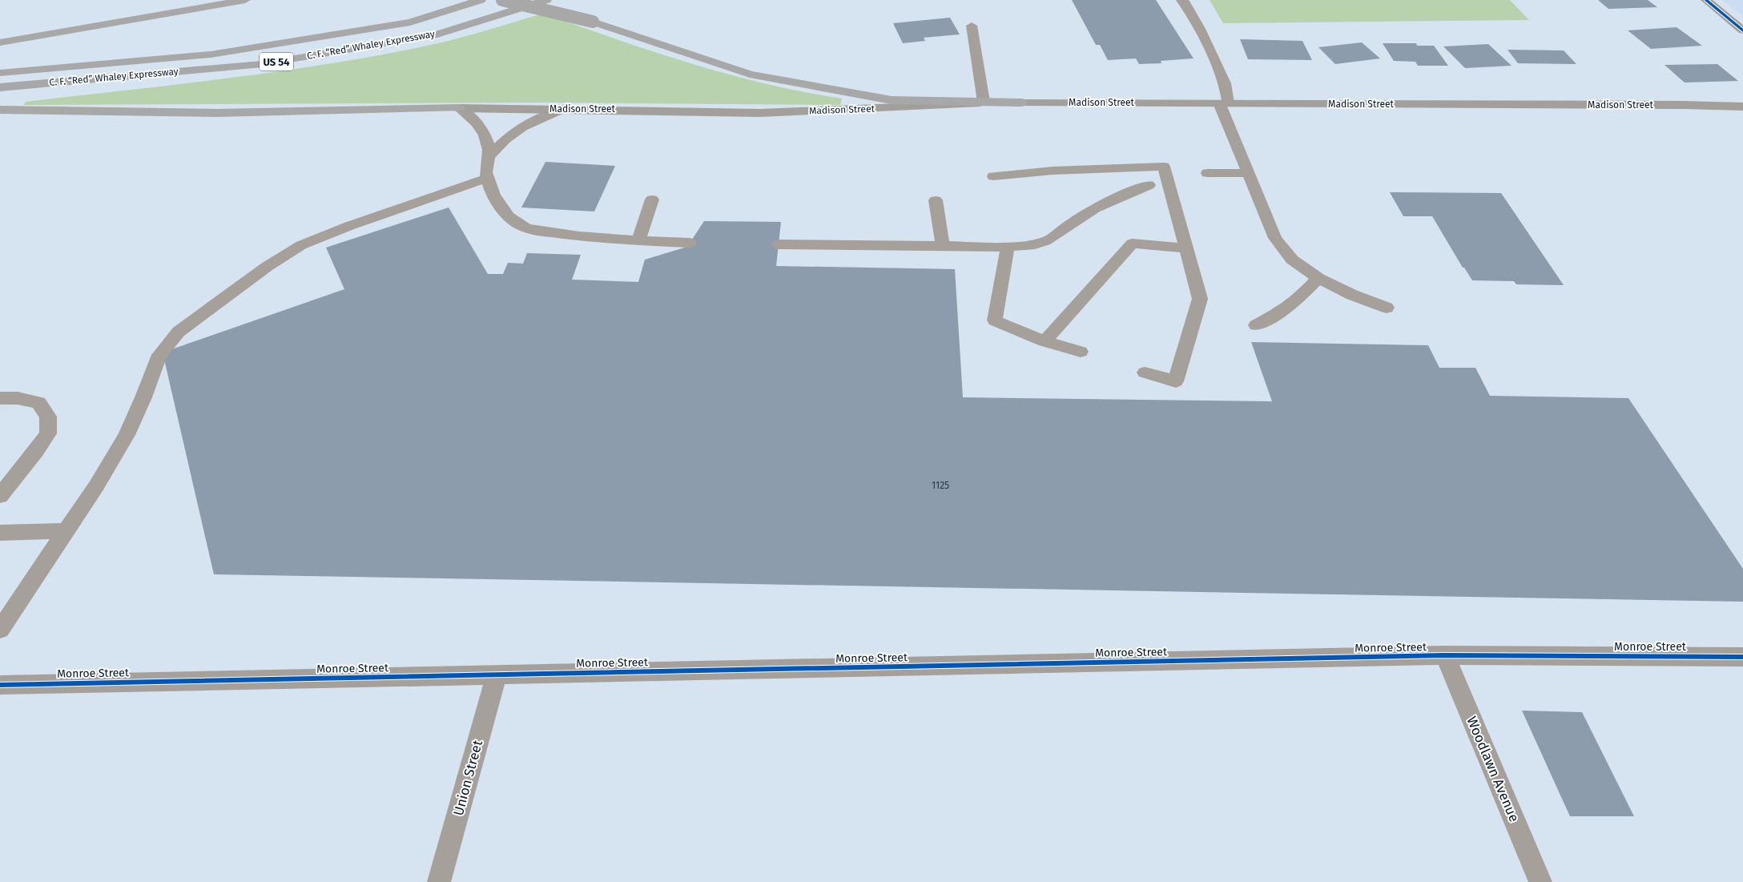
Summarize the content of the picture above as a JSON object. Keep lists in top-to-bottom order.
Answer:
{
  "streets": {
    "highway": ["C. F. “Red” Whaley Expressway", "US 54"],
    "main road": ["Madison Street"],
    "street": ["Monroe Street", "Woodlawn Avenue", "Union Street"]
  },
  "crossings": [
    ["Monroe Street", "Woodlawn Avenue"],
    ["Monroe Street", "Union Street"]
  ],
  "house_numbers": ["1125"]
}
